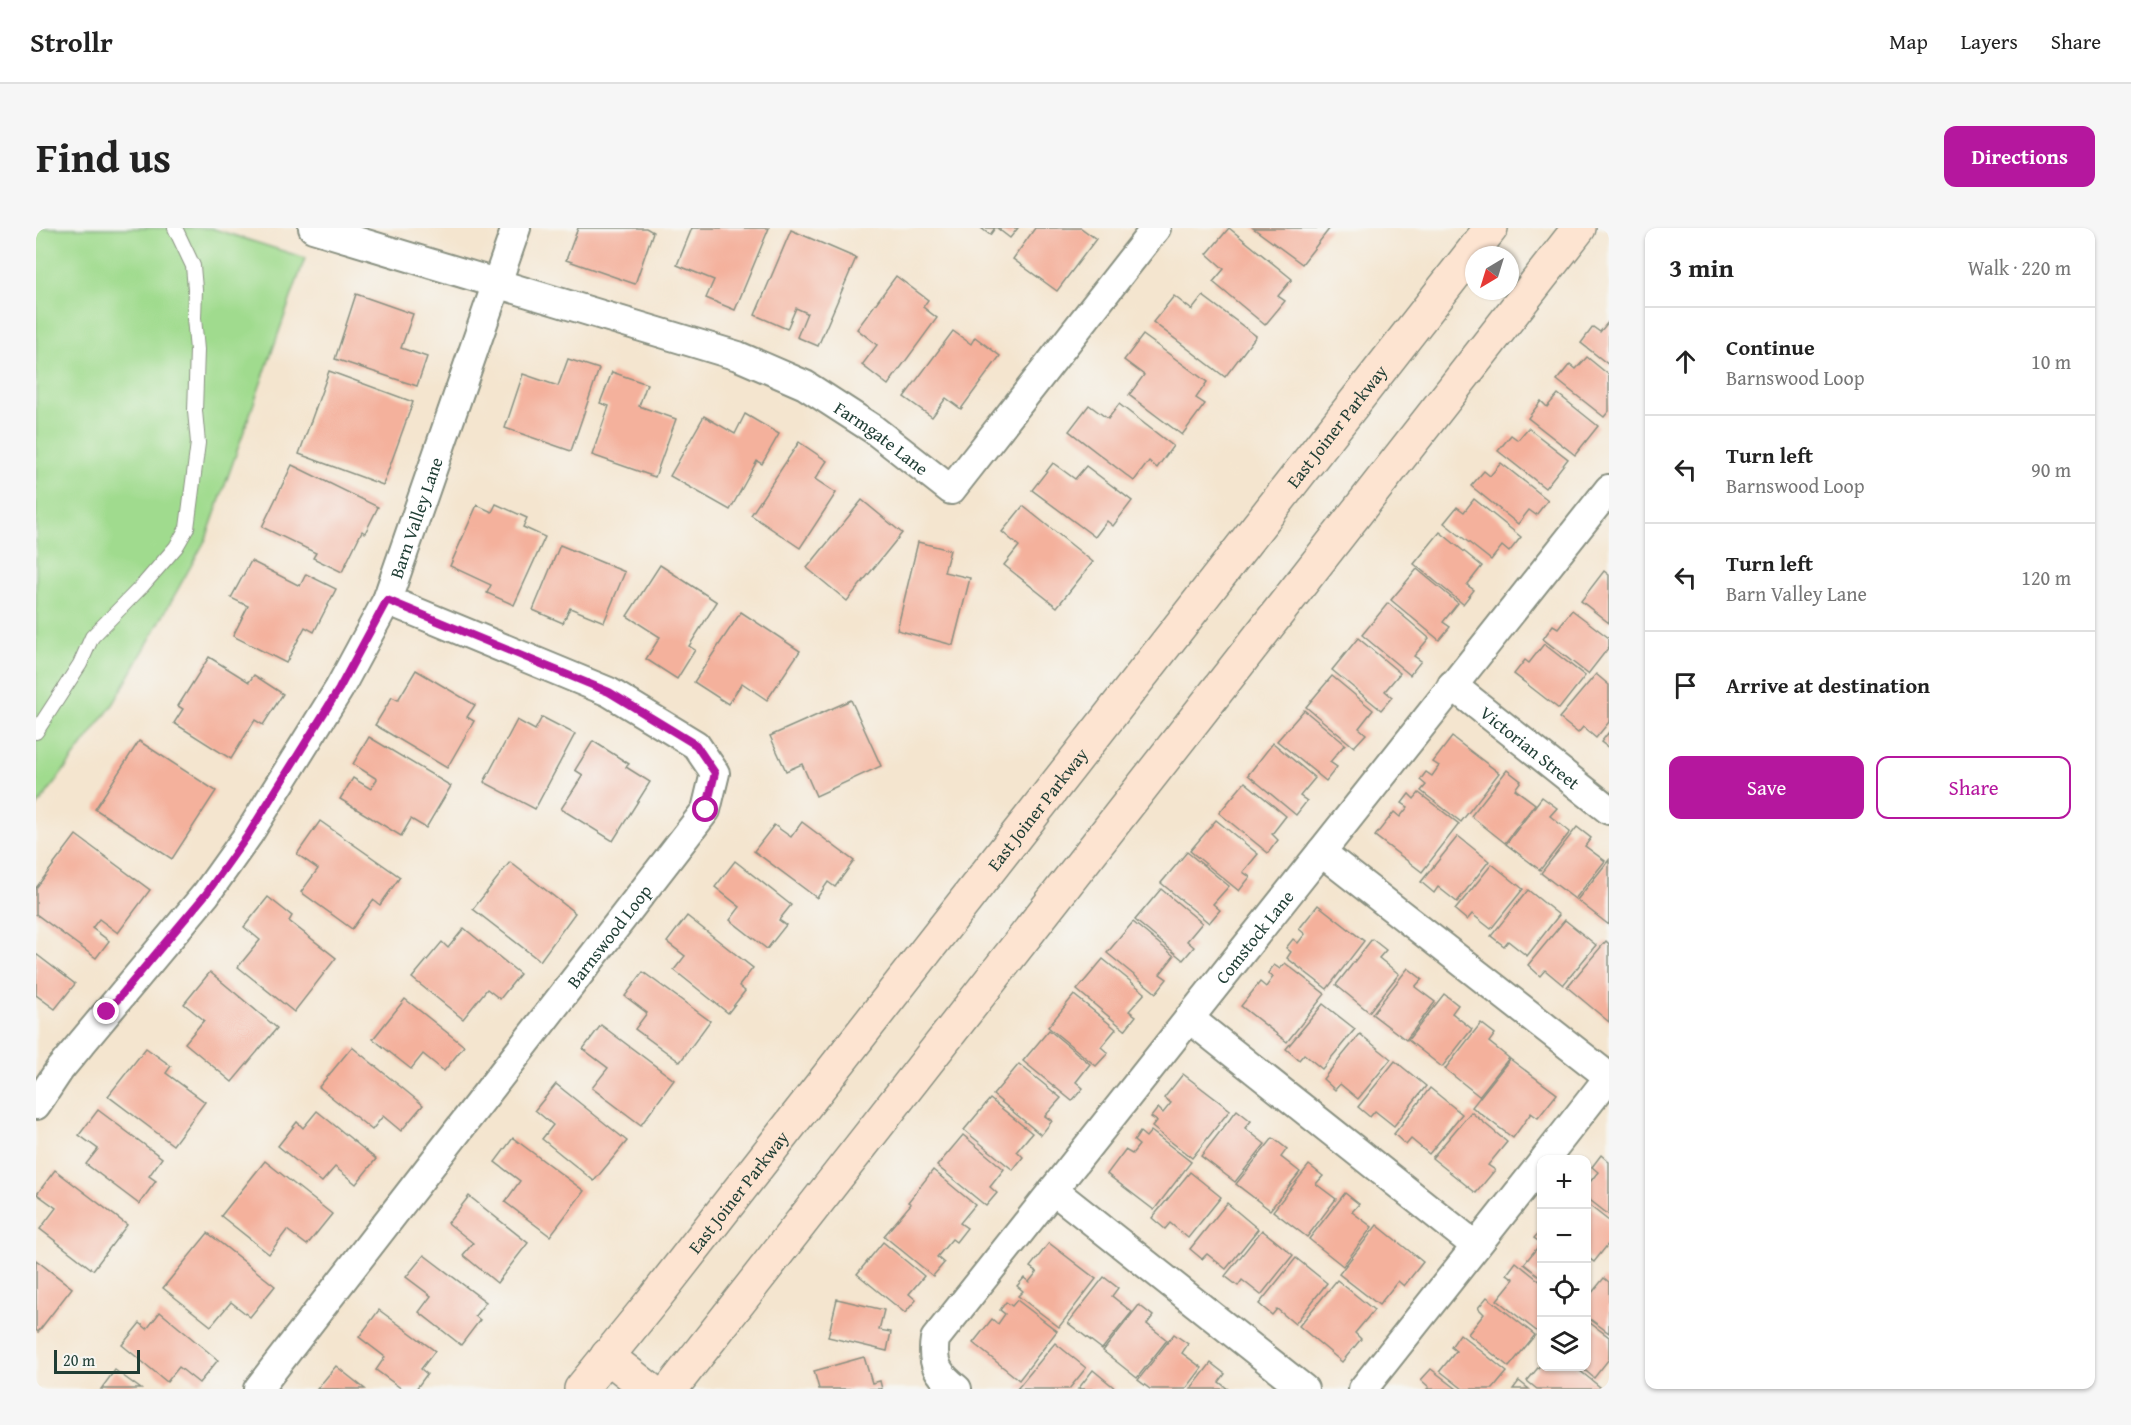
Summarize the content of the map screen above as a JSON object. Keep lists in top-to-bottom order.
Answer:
{
  "streets": {
    "main road": ["East Joiner Parkway"],
    "street": [
      "Farmgate Lane",
      "Barn Valley Lane",
      "Victorian Street",
      "Barnswood Loop",
      "Comstock Lane"
    ]
  },
  "crossings": [
    ["Farmgate Lane", "Barn Valley Lane"],
    ["Barn Valley Lane", "Barnswood Loop"],
    ["Victorian Street", "Comstock Lane"]
  ],
  "scale_bar": "20 m",
  "north": "bottom left",
  "page": {
    "header": "Strollr",
    "nav": ["Map", "Layers", "Share"],
    "title": "Find us",
    "buttons": [
      "Directions",
      ["Save", "Share"]
    ],
    "heading": ["3 min", "Walk · 220 m"],
    "list": [
      ["Continue", "Barnswood Loop", "10 m"],
      ["Turn left", "Barnswood Loop", "90 m"],
      ["Turn left", "Barn Valley Lane", "120 m"],
      "Arrive at destination"
    ],
    "map_buttons": ["+", "−"],
    "scale": "20 m"
  }
}
